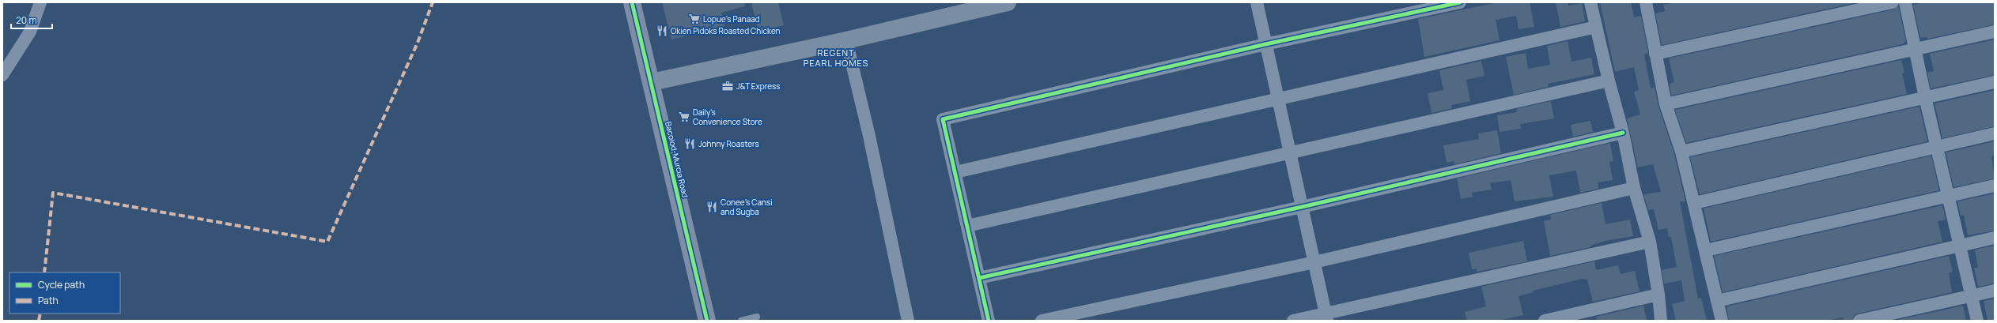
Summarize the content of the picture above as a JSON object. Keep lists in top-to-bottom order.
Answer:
{
  "streets": {
    "main road": ["Bacolod-Murcia Road"]
  },
  "districts": ["REGENT PEARL HOMES"],
  "places": {
    "supermarket": ["Lopue's Panaad", "Daily's Convenience Store"],
    "restaurant": ["Okien Pidoks Roasted Chicken", "Johnny Roasters", "Conee's Cansi and Sugba"],
    "office": ["J&T Express"]
  },
  "legend": ["Cycle path", "Path"],
  "scale_bar": "20 m"
}
